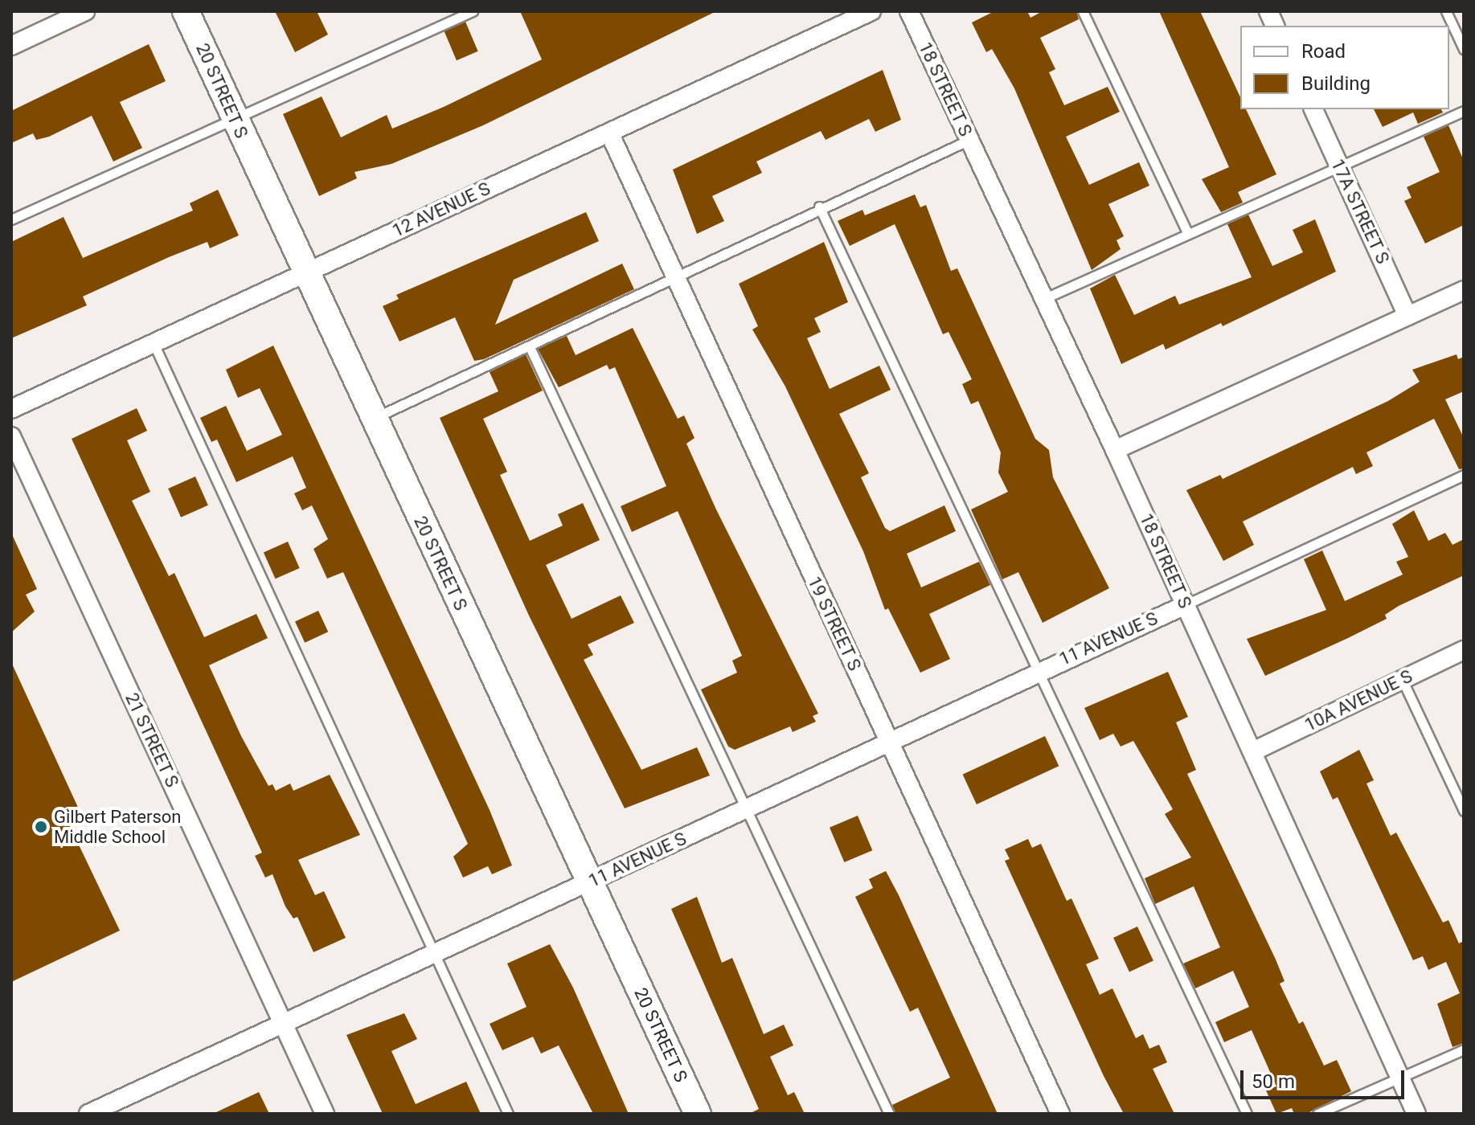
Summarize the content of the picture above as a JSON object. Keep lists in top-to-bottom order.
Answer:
{
  "streets": {
    "street": [
      "18 STREET S",
      "20 STREET S",
      "12 AVENUE S",
      "17A STREET S",
      "19 STREET S",
      "11 AVENUE S",
      "10A AVENUE S",
      "21 STREET S"
    ]
  },
  "crossings": [
    ["18 STREET S", "11 AVENUE S"],
    ["18 STREET S", "10A AVENUE S"],
    ["20 STREET S", "12 AVENUE S"],
    ["20 STREET S", "11 AVENUE S"],
    ["12 AVENUE S", "19 STREET S"],
    ["19 STREET S", "11 AVENUE S"],
    ["11 AVENUE S", "21 STREET S"]
  ],
  "places": ["Gilbert Paterson Middle School"],
  "legend": ["Road", "Building"],
  "scale_bar": "50 m"
}
